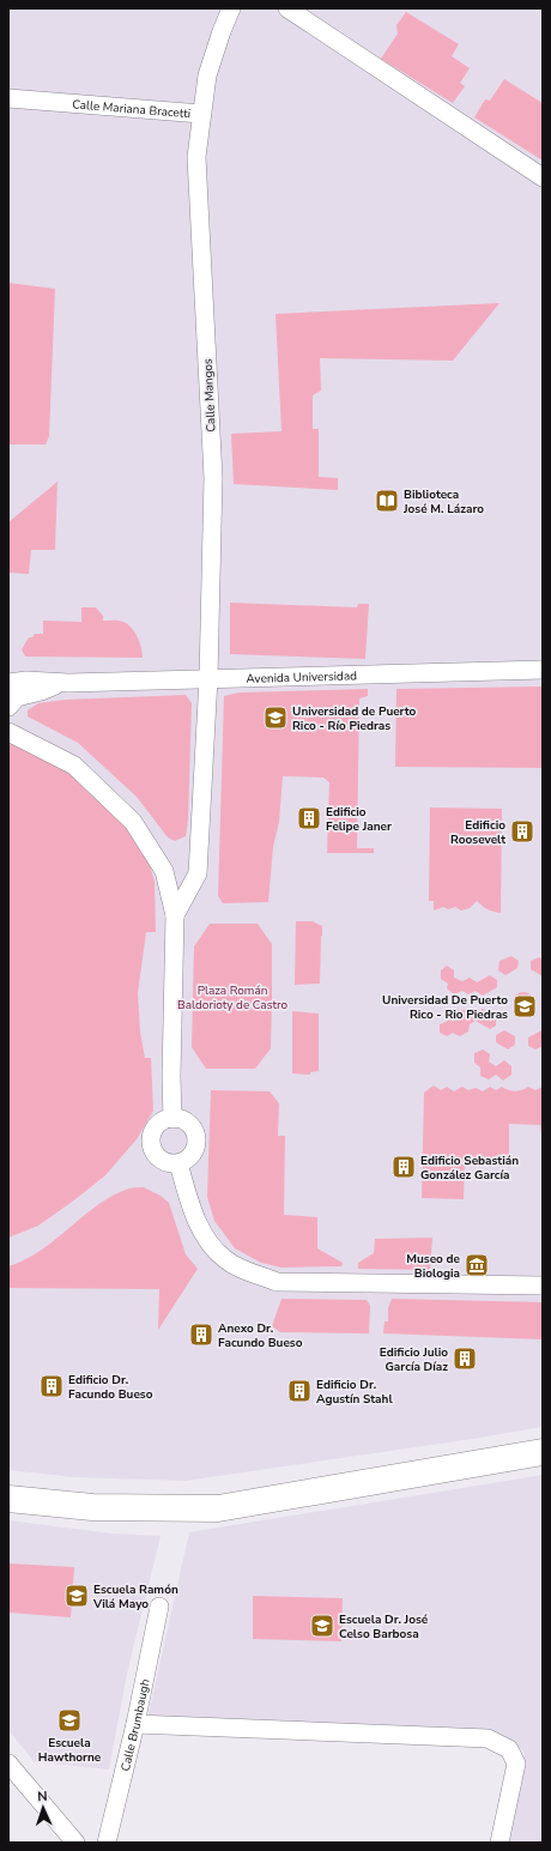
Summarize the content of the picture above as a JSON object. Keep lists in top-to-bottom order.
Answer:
{
  "streets": {
    "street": [
      "Calle Mariana Bracetti",
      "Calle Mangos",
      "Avenida Universidad",
      "Calle Brumbaugh"
    ]
  },
  "crossings": [
    ["Calle Mariana Bracetti", "Calle Mangos"],
    ["Calle Mangos", "Avenida Universidad"]
  ],
  "parks": ["Plaza Román Baldorioty de Castro"],
  "places": {
    "library": ["Biblioteca José M. Lázaro"],
    "school or university": [
      "Universidad de Puerto Rico - Río Piedras",
      "Universidad De Puerto Rico - Rio Piedras",
      "Escuela Ramón Vilá Mayo",
      "Escuela Dr. José Celso Barbosa",
      "Escuela Hawthorne"
    ],
    "building": [
      "Edificio Felipe Janer",
      "Edificio Roosevelt",
      "Edificio Sebastián González García",
      "Anexo Dr. Facundo Bueso",
      "Edificio Julio García Díaz",
      "Edificio Dr. Facundo Bueso",
      "Edificio Dr. Agustín Stahl"
    ],
    "museum": ["Museo de Biologia"]
  },
  "north": "top"
}
